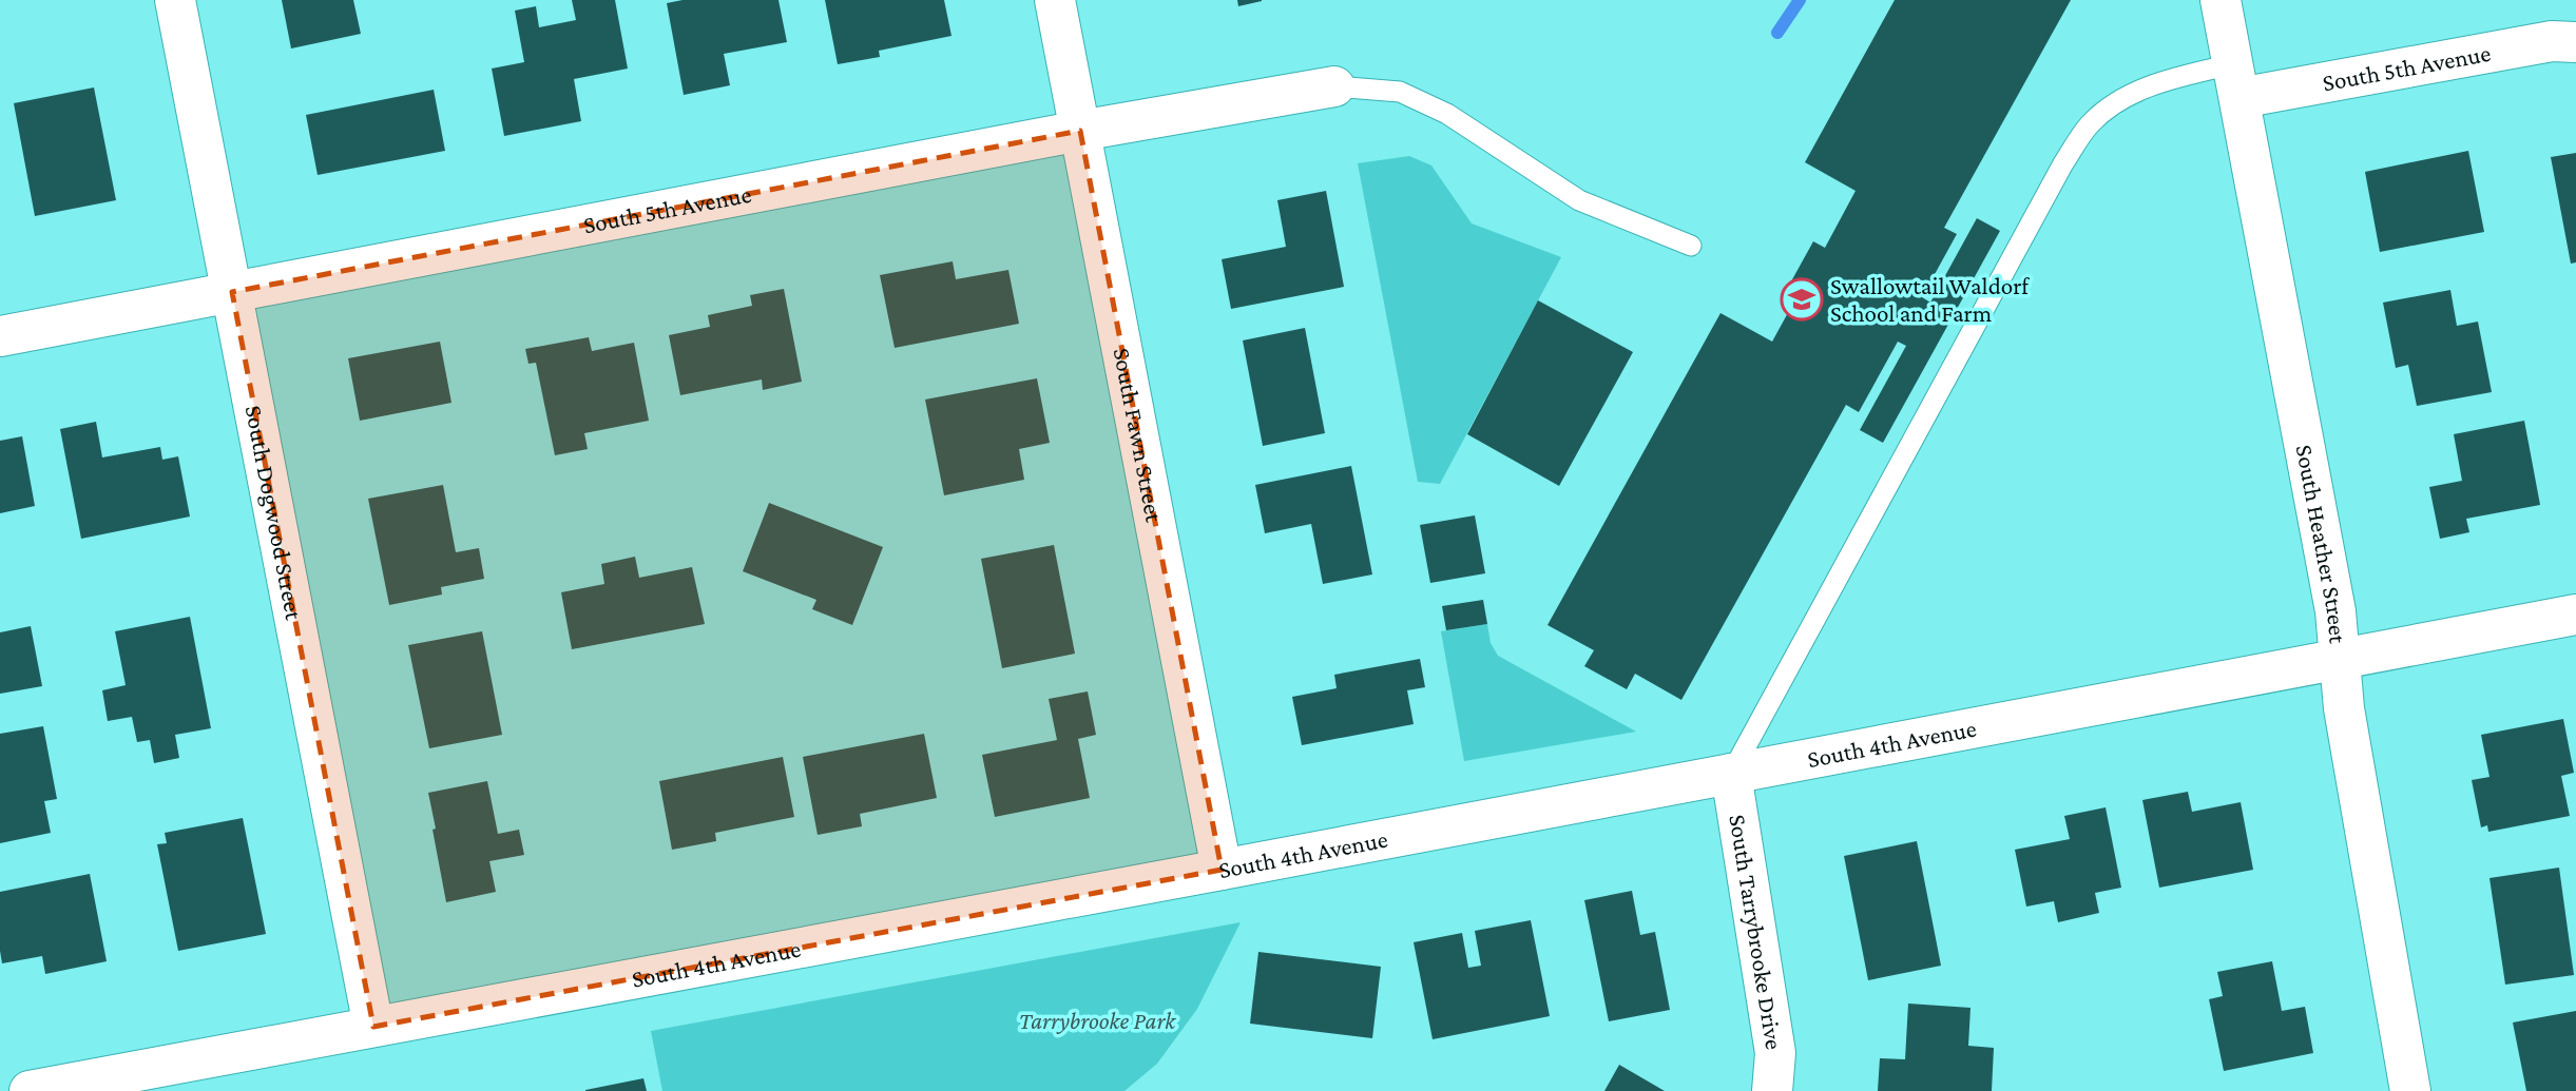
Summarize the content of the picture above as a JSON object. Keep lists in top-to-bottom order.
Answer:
{
  "streets": {
    "street": [
      "South 5th Avenue",
      "South Fawn Street",
      "South Dogwood Street",
      "South Heather Street",
      "South 4th Avenue",
      "South Tarrybrooke Drive"
    ]
  },
  "crossings": [
    ["South 5th Avenue", "South Fawn Street"],
    ["South 5th Avenue", "South Dogwood Street"],
    ["South 5th Avenue", "South Heather Street"],
    ["South Fawn Street", "South 4th Avenue"],
    ["South Dogwood Street", "South 4th Avenue"],
    ["South Heather Street", "South 4th Avenue"],
    ["South 4th Avenue", "South Tarrybrooke Drive"]
  ],
  "parks": ["Tarrybrooke Park"],
  "places": {
    "school or university": ["Swallowtail Waldorf School and Farm"]
  }
}
